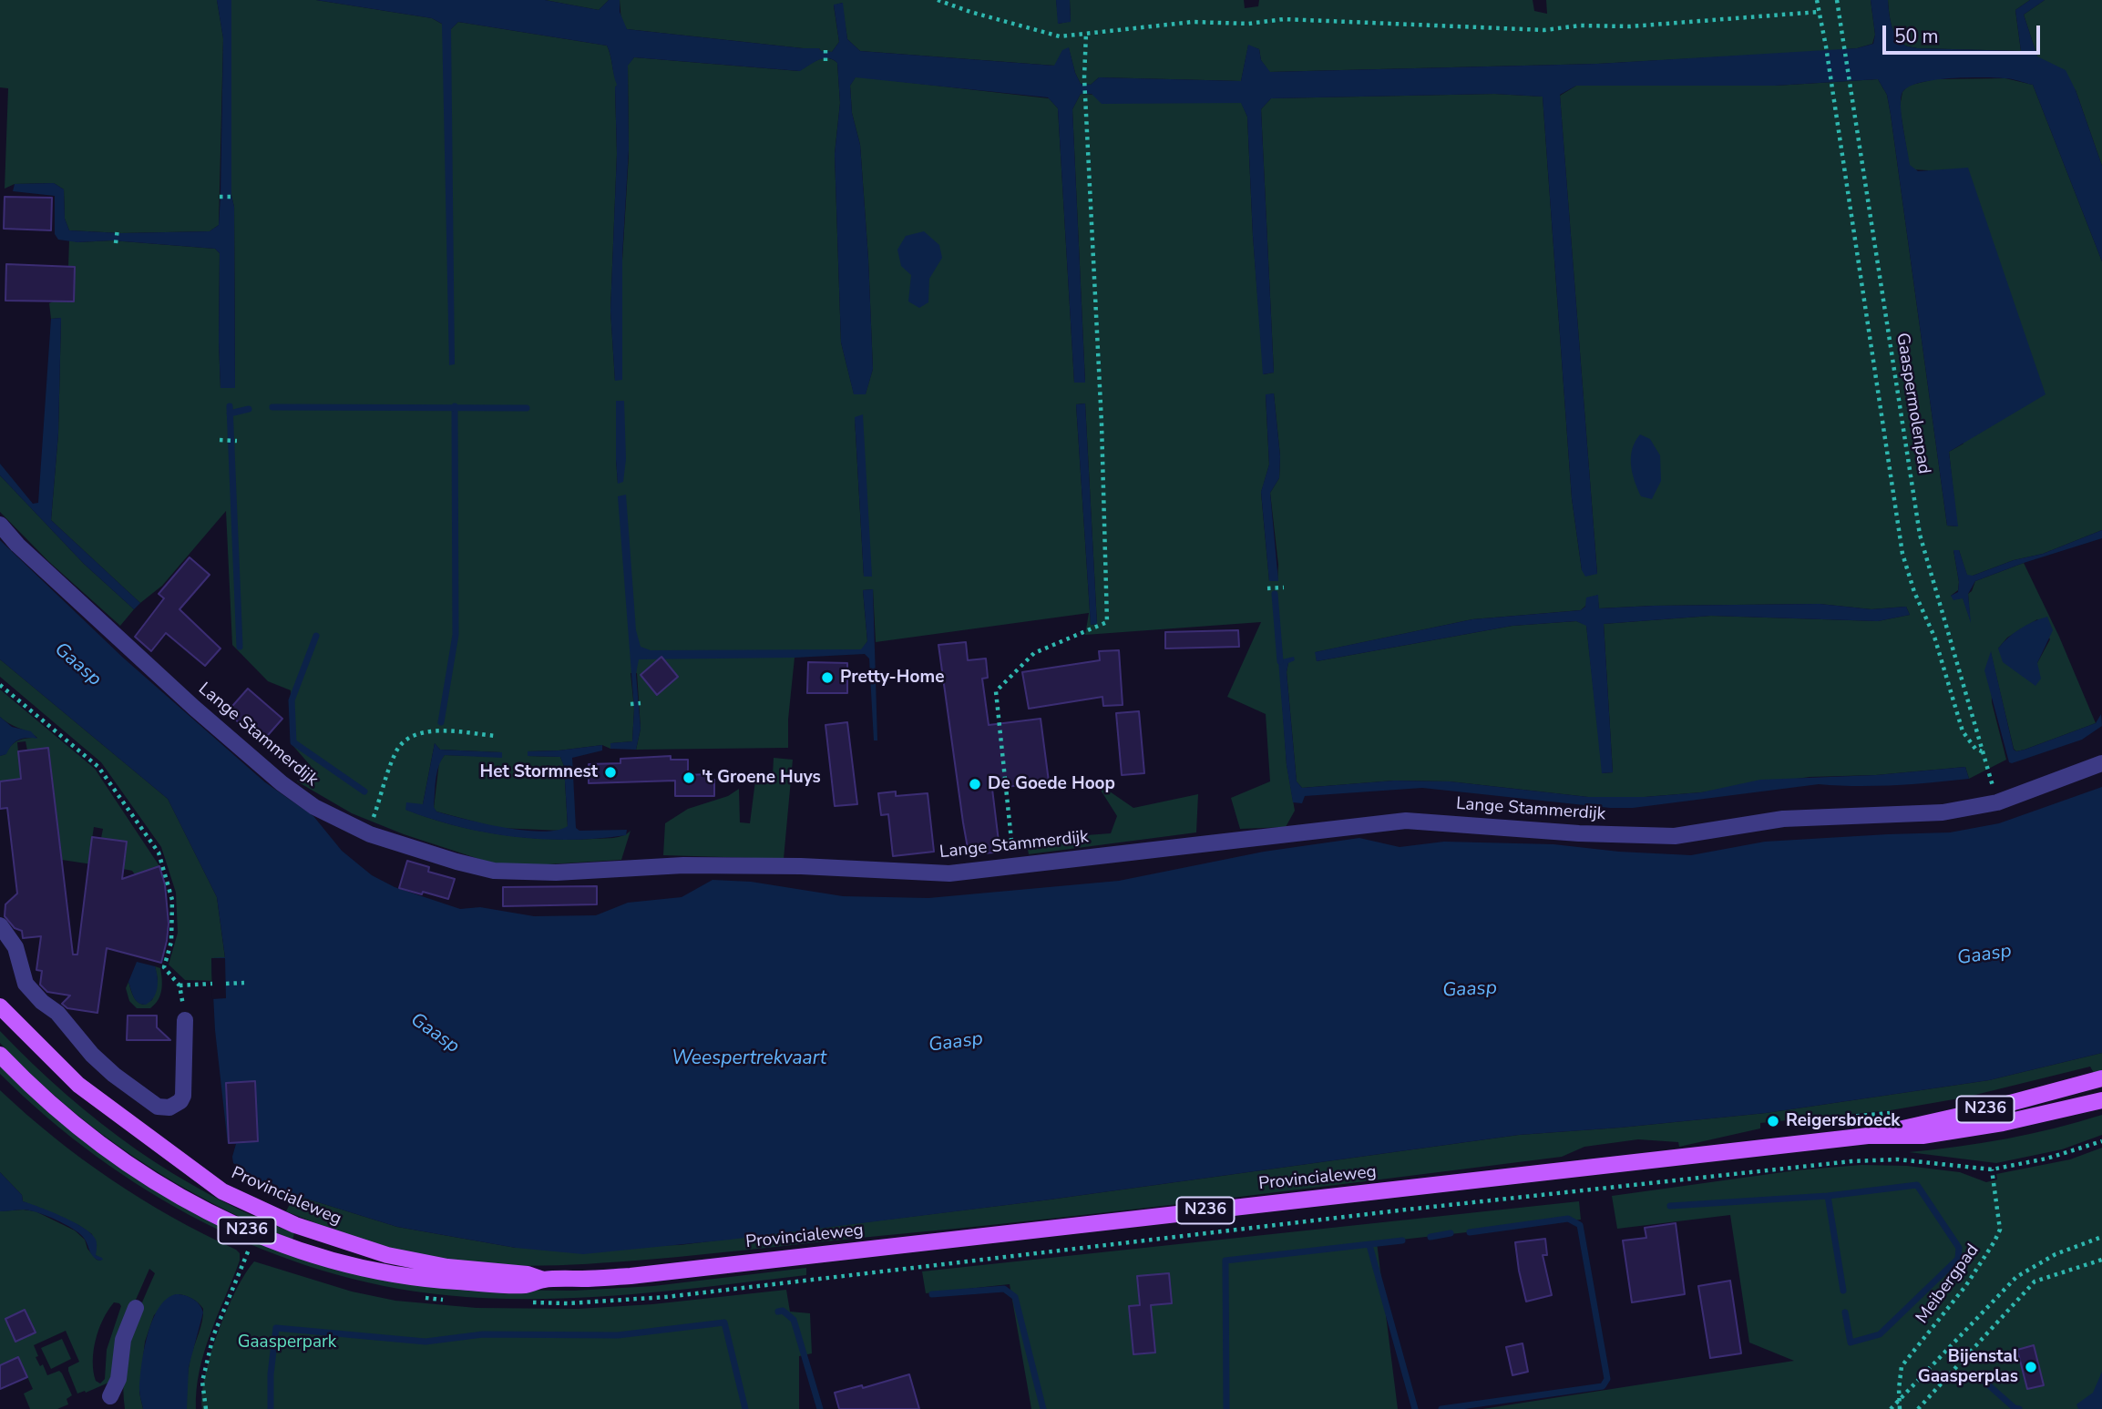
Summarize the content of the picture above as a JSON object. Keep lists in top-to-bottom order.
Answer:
{
  "streets": {
    "main road": ["N236", "Provincialeweg"],
    "street": ["Lange Stammerdijk"],
    "path": ["Gaaspermolenpad", "Meibergpad"]
  },
  "crossings": [
    ["Gaaspermolenpad", "Lange Stammerdijk"]
  ],
  "water": ["Gaasp", "Weespertrekvaart"],
  "parks": ["Gaasperpark"],
  "places": [
    "Pretty-Home",
    "Het Stormnest",
    "'t Groene Huys",
    "De Goede Hoop",
    "Reigersbroeck",
    "Bijenstal Gaasperplas"
  ],
  "scale_bar": "50 m"
}
